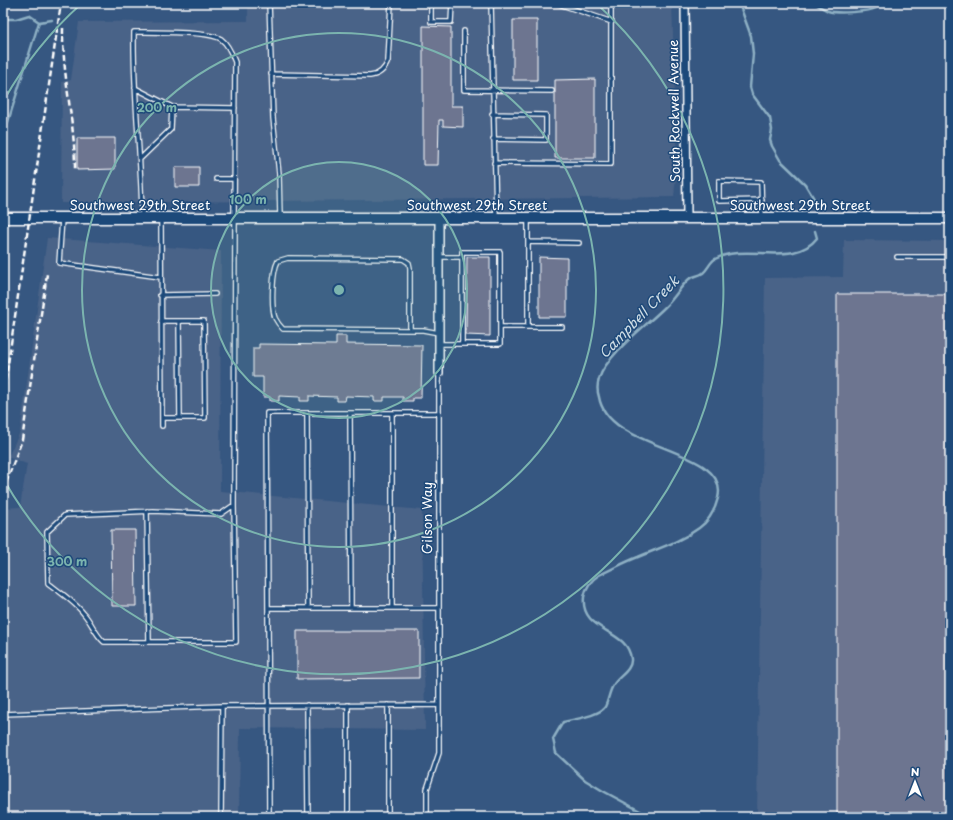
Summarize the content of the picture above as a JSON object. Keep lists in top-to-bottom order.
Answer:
{
  "streets": {
    "street": ["South Rockwell Avenue", "Southwest 29th Street", "Gilson Way"]
  },
  "crossings": [
    ["South Rockwell Avenue", "Southwest 29th Street"],
    ["Southwest 29th Street", "Gilson Way"]
  ],
  "water": ["Campbell Creek"],
  "north": "top",
  "rings": ["200 m", "100 m", "300 m"]
}
